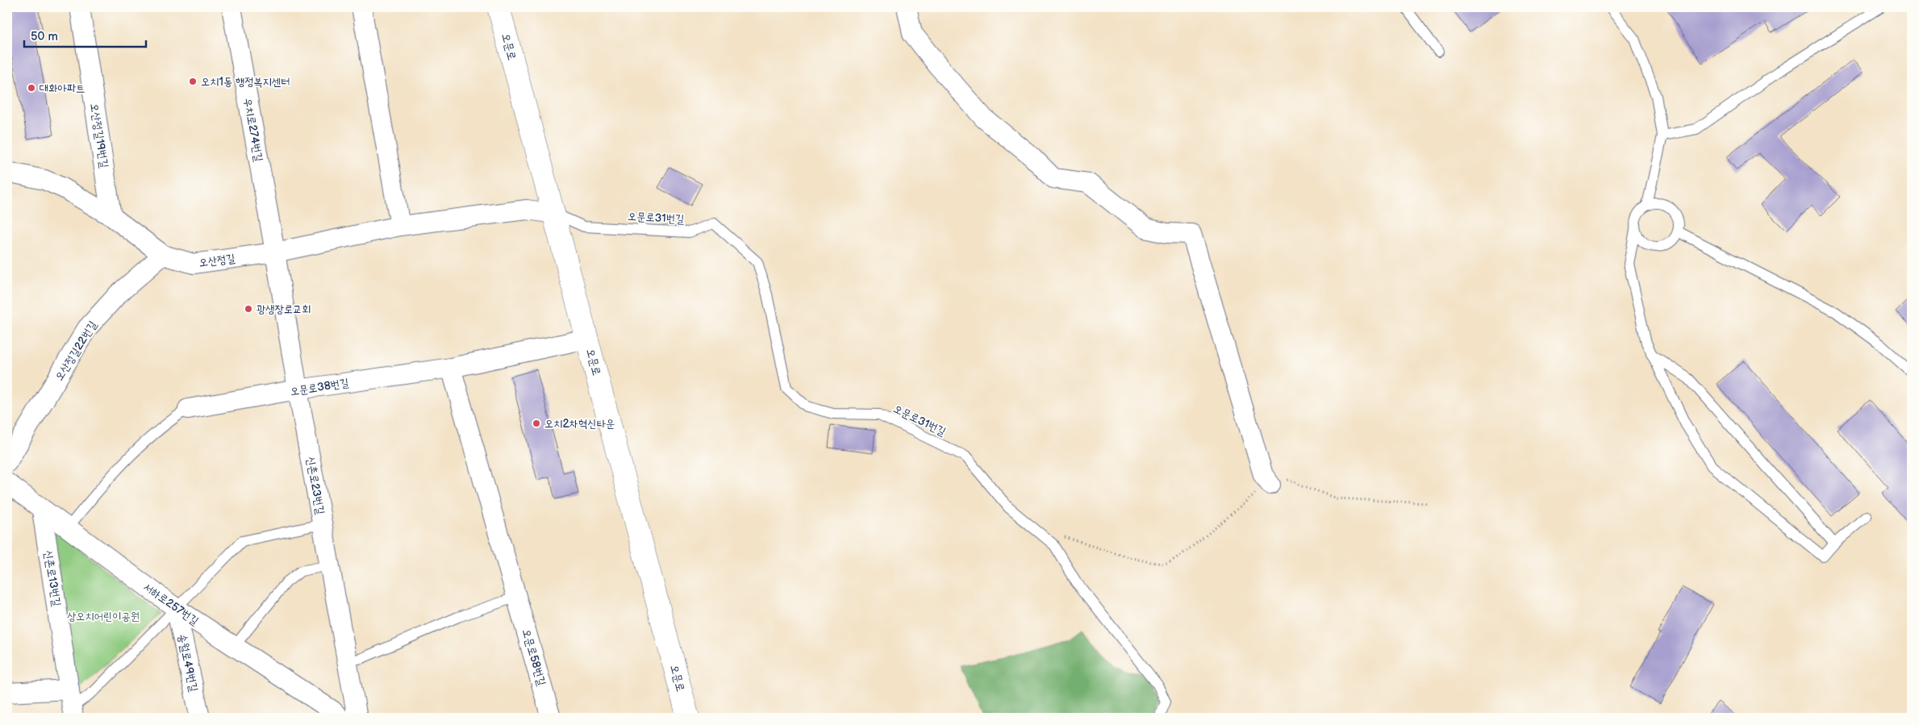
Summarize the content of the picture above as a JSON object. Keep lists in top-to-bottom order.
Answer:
{
  "streets": {
    "street": [
      "오문로",
      "우치로274번길",
      "오산정길19번길",
      "오산정길",
      "오산정길22번길",
      "오문로38번길",
      "신촌로23번길",
      "신촌로13번길",
      "서하로257번길",
      "오문로58번길",
      "송월로49번길"
    ],
    "lane": ["오문로31번길"]
  },
  "crossings": [
    ["오문로", "오문로31번길"],
    ["오문로", "오산정길"],
    ["오문로", "오문로38번길"],
    ["우치로274번길", "오산정길"],
    ["우치로274번길", "신촌로23번길"],
    ["오산정길19번길", "오산정길"],
    ["오문로31번길", "오산정길"],
    ["오산정길", "오산정길22번길"],
    ["오산정길", "신촌로23번길"],
    ["오문로38번길", "신촌로23번길"],
    ["신촌로13번길", "서하로257번길"],
    ["서하로257번길", "송월로49번길"]
  ],
  "parks": ["상오치어린이공원"],
  "places": [
    "오치1동 행정복지센터",
    "대화아파트",
    "광생장로교회",
    "오치2차혁신타운"
  ],
  "scale_bar": "50 m"
}
